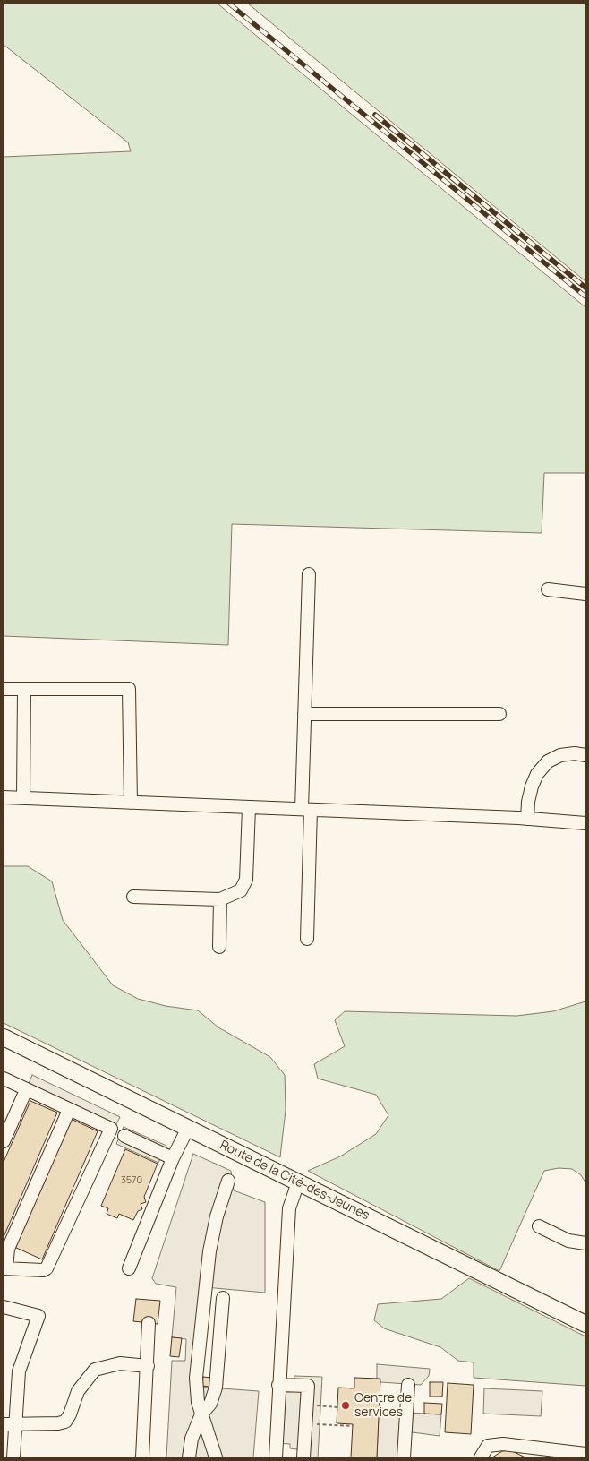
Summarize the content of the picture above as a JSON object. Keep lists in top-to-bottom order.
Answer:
{
  "streets": {
    "main road": ["Route de la Cité-des-Jeunes"]
  },
  "places": ["Centre de services"],
  "house_numbers": ["3570"]
}
